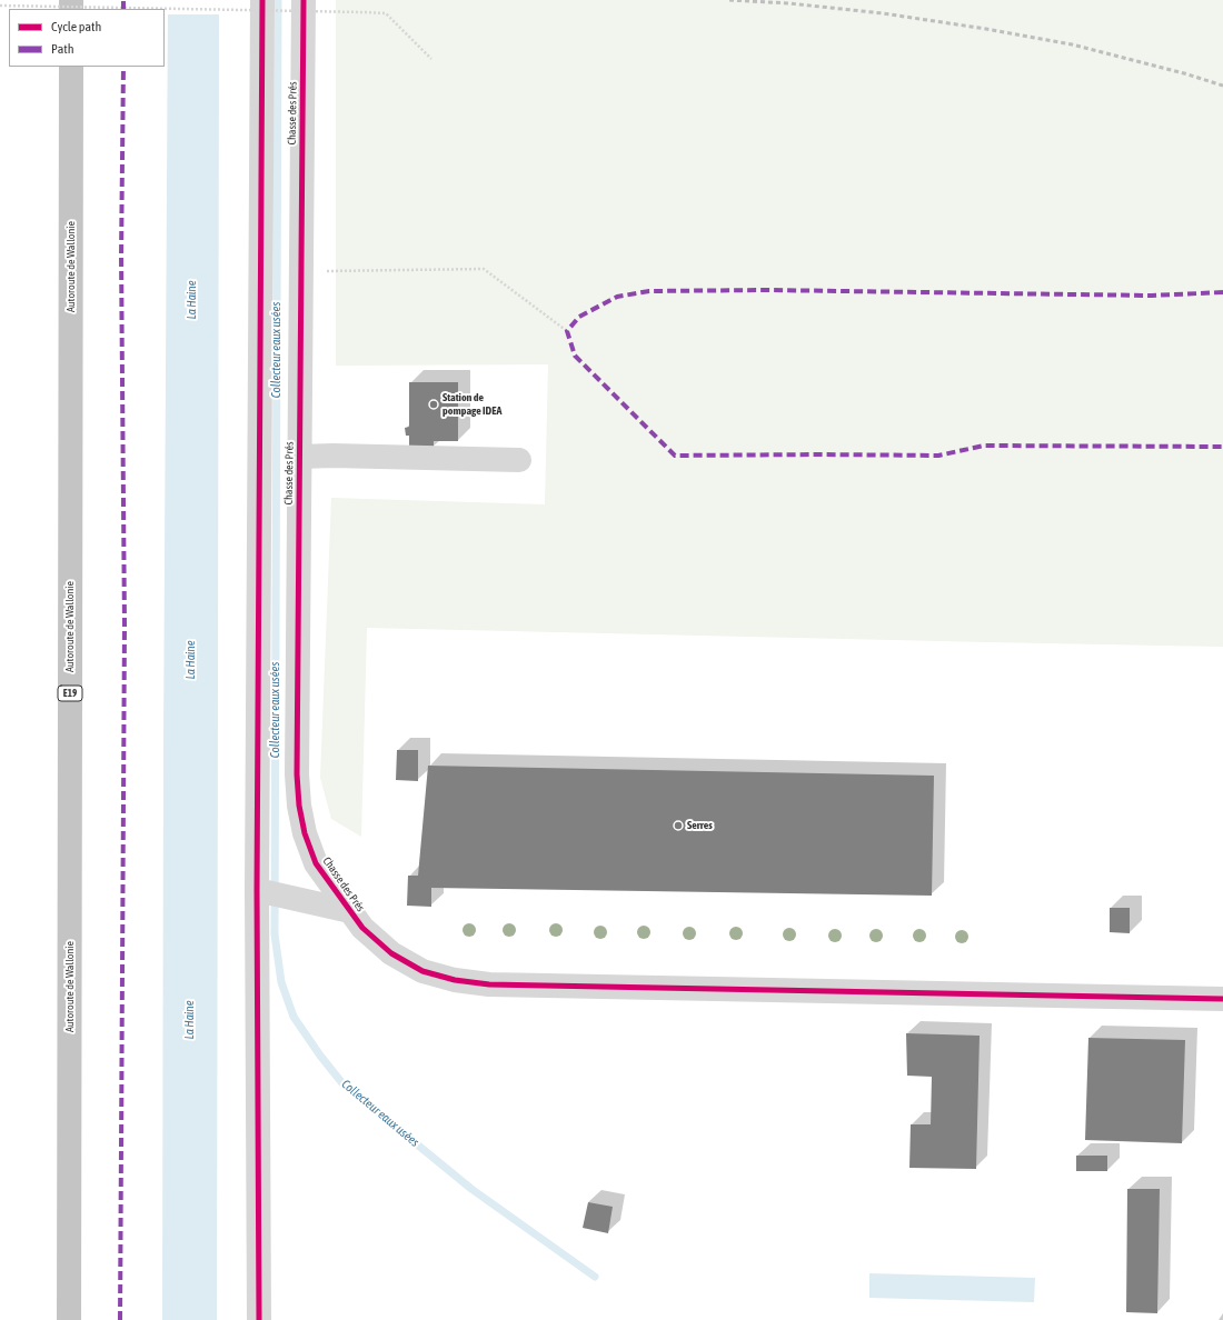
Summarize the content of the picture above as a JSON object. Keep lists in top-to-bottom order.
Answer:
{
  "streets": {
    "highway": ["Autoroute de Wallonie", "E19"],
    "street": ["Chasse des Prés"]
  },
  "water": ["La Haine", "Collecteur eaux usées"],
  "places": ["Station de pompage IDEA", "Serres"],
  "legend": ["Cycle path", "Path"]
}
